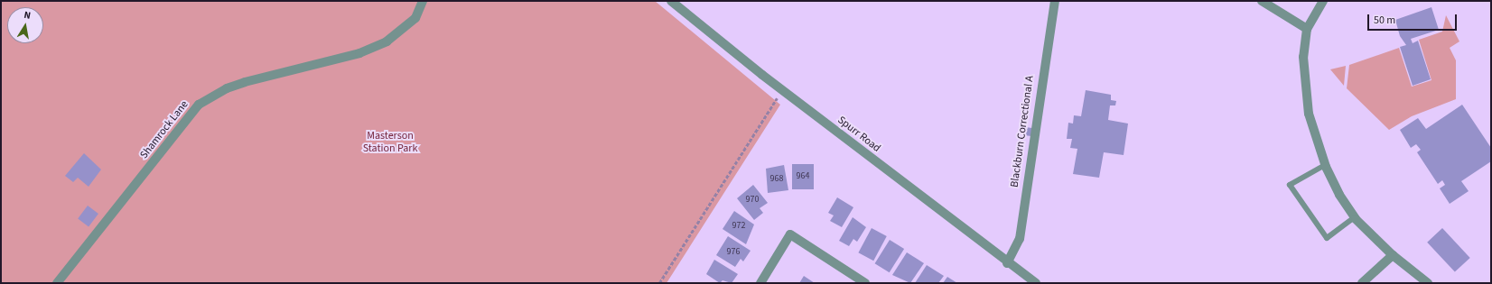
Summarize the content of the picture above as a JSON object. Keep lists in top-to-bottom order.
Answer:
{
  "streets": {
    "street": ["Shamrock Lane", "Blackburn Correctional A", "Spurr Road"]
  },
  "crossings": [
    ["Blackburn Correctional A", "Spurr Road"]
  ],
  "parks": ["Masterson Station Park"],
  "house_numbers": [
    "964",
    "968",
    "970",
    "972",
    "976"
  ],
  "scale_bar": "50 m",
  "north": "top"
}
